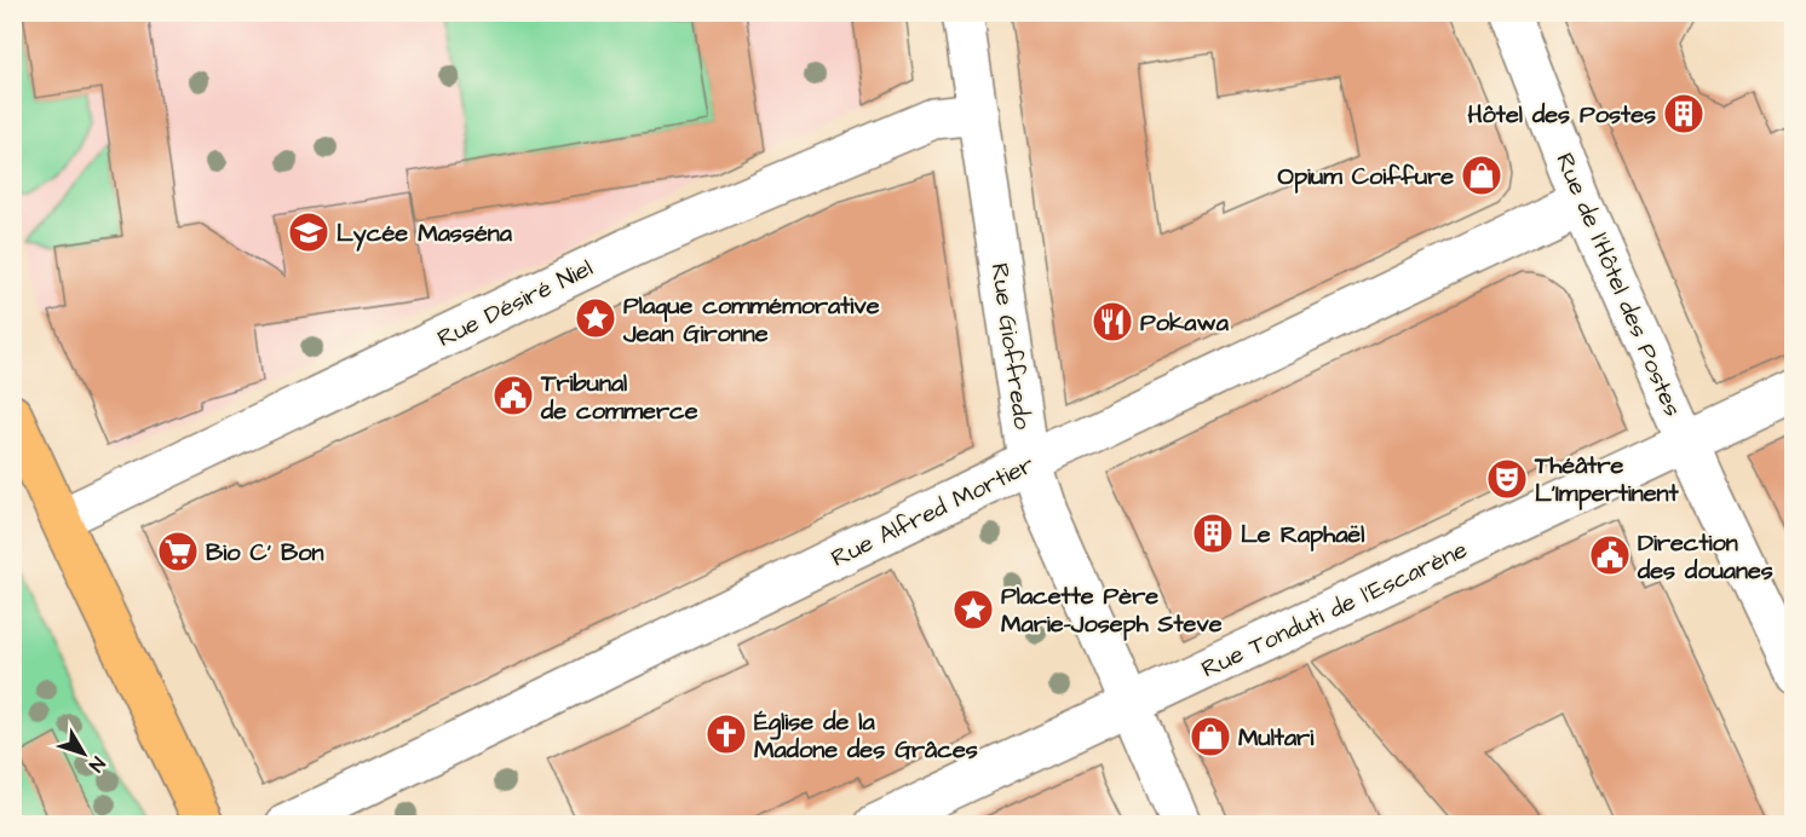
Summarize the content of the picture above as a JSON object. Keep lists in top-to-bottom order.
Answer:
{
  "streets": {
    "street": [
      "Rue de l'Hôtel des Postes",
      "Rue Désiré Niel",
      "Rue Gioffredo",
      "Rue Alfred Mortier",
      "Rue Tonduti de l'Escarène"
    ]
  },
  "crossings": [
    ["Rue de l'Hôtel des Postes", "Rue Alfred Mortier"],
    ["Rue de l'Hôtel des Postes", "Rue Tonduti de l'Escarène"],
    ["Rue Désiré Niel", "Rue Gioffredo"],
    ["Rue Gioffredo", "Rue Alfred Mortier"],
    ["Rue Gioffredo", "Rue Tonduti de l'Escarène"]
  ],
  "places": {
    "building": ["Hôtel des Postes", "Le Raphaël"],
    "shop": ["Opium Coiffure", "Multari"],
    "school or university": ["Lycée Masséna"],
    "place": ["Plaque commémorative Jean Gironne", "Placette Père Marie-Joseph Steve"],
    "restaurant": ["Pokawa"],
    "public building": ["Tribunal de commerce", "Direction des douanes"],
    "theatre": ["Théâtre L'Impertinent"],
    "supermarket": ["Bio C' Bon"],
    "church": ["Église de la Madone des Grâces"]
  },
  "north": "bottom right"
}
